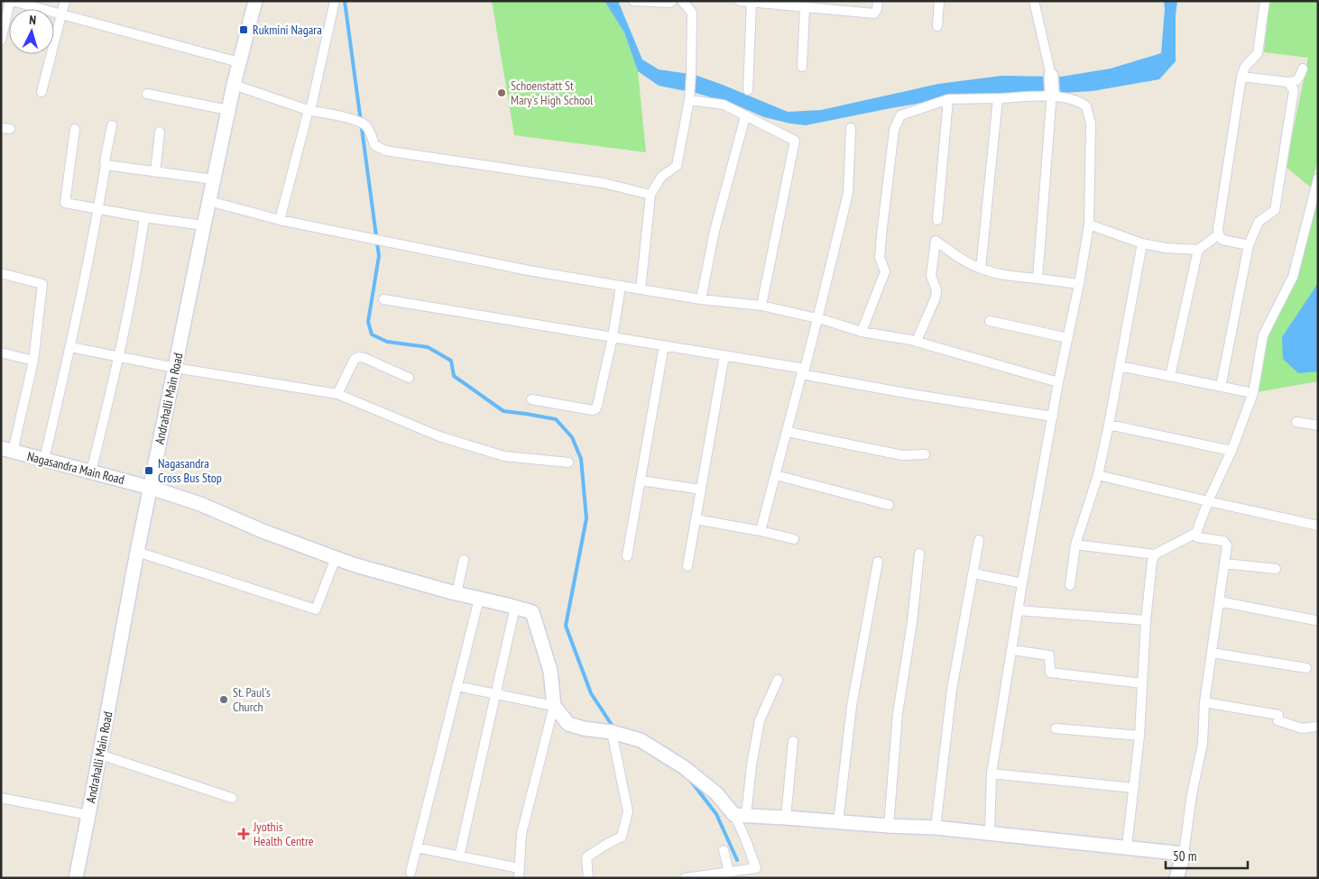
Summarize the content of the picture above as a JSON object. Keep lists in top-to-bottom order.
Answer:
{
  "streets": {
    "street": ["Andrahalli Main Road", "Nagasandra Main Road"]
  },
  "crossings": [
    ["Andrahalli Main Road", "Nagasandra Main Road"]
  ],
  "places": {
    "transit": ["Rukmini Nagara", "Nagasandra Cross Bus Stop"],
    "other": ["Schoenstatt St Mary's High School", "St. Paul's Church"],
    "health": ["Jyothis Health Centre"]
  },
  "scale_bar": "50 m",
  "north": "top"
}
